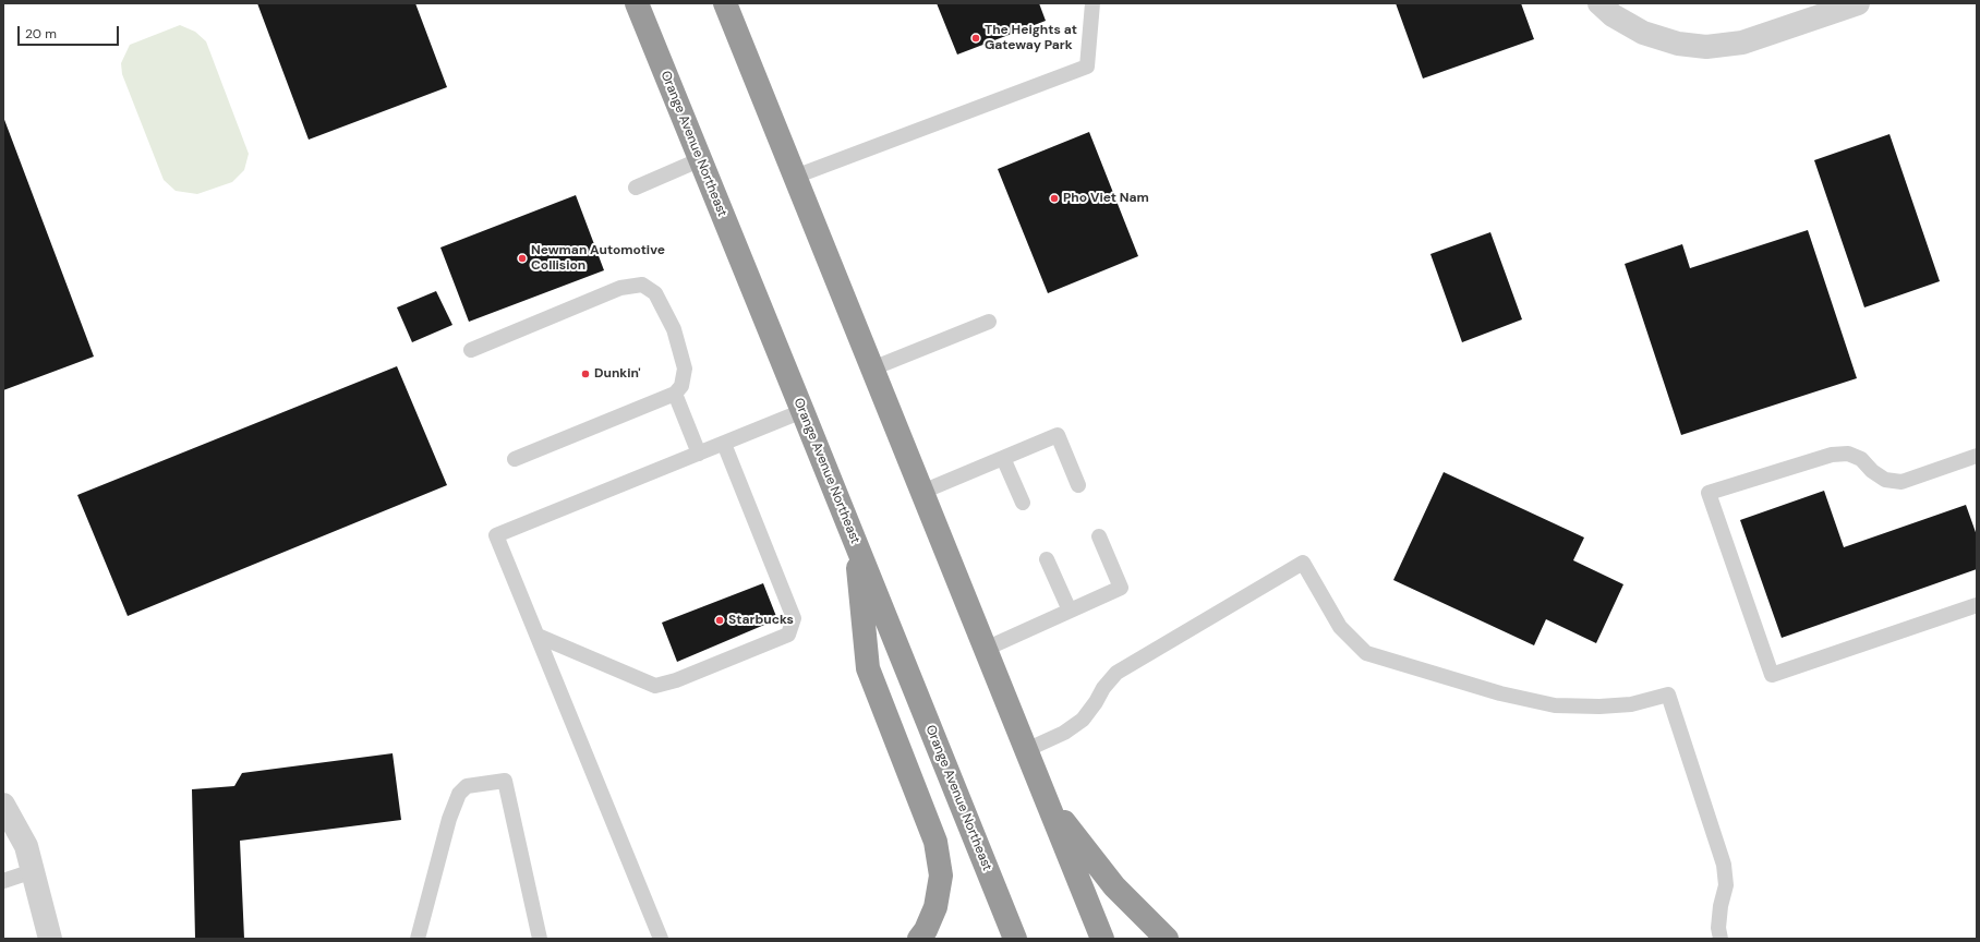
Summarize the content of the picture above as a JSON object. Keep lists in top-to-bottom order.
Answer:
{
  "streets": {
    "highway": ["Orange Avenue Northeast"]
  },
  "places": [
    "The Heights at Gateway Park",
    "Pho Viet Nam",
    "Newman Automotive Collision",
    "Dunkin'",
    "Starbucks"
  ],
  "scale_bar": "20 m"
}
